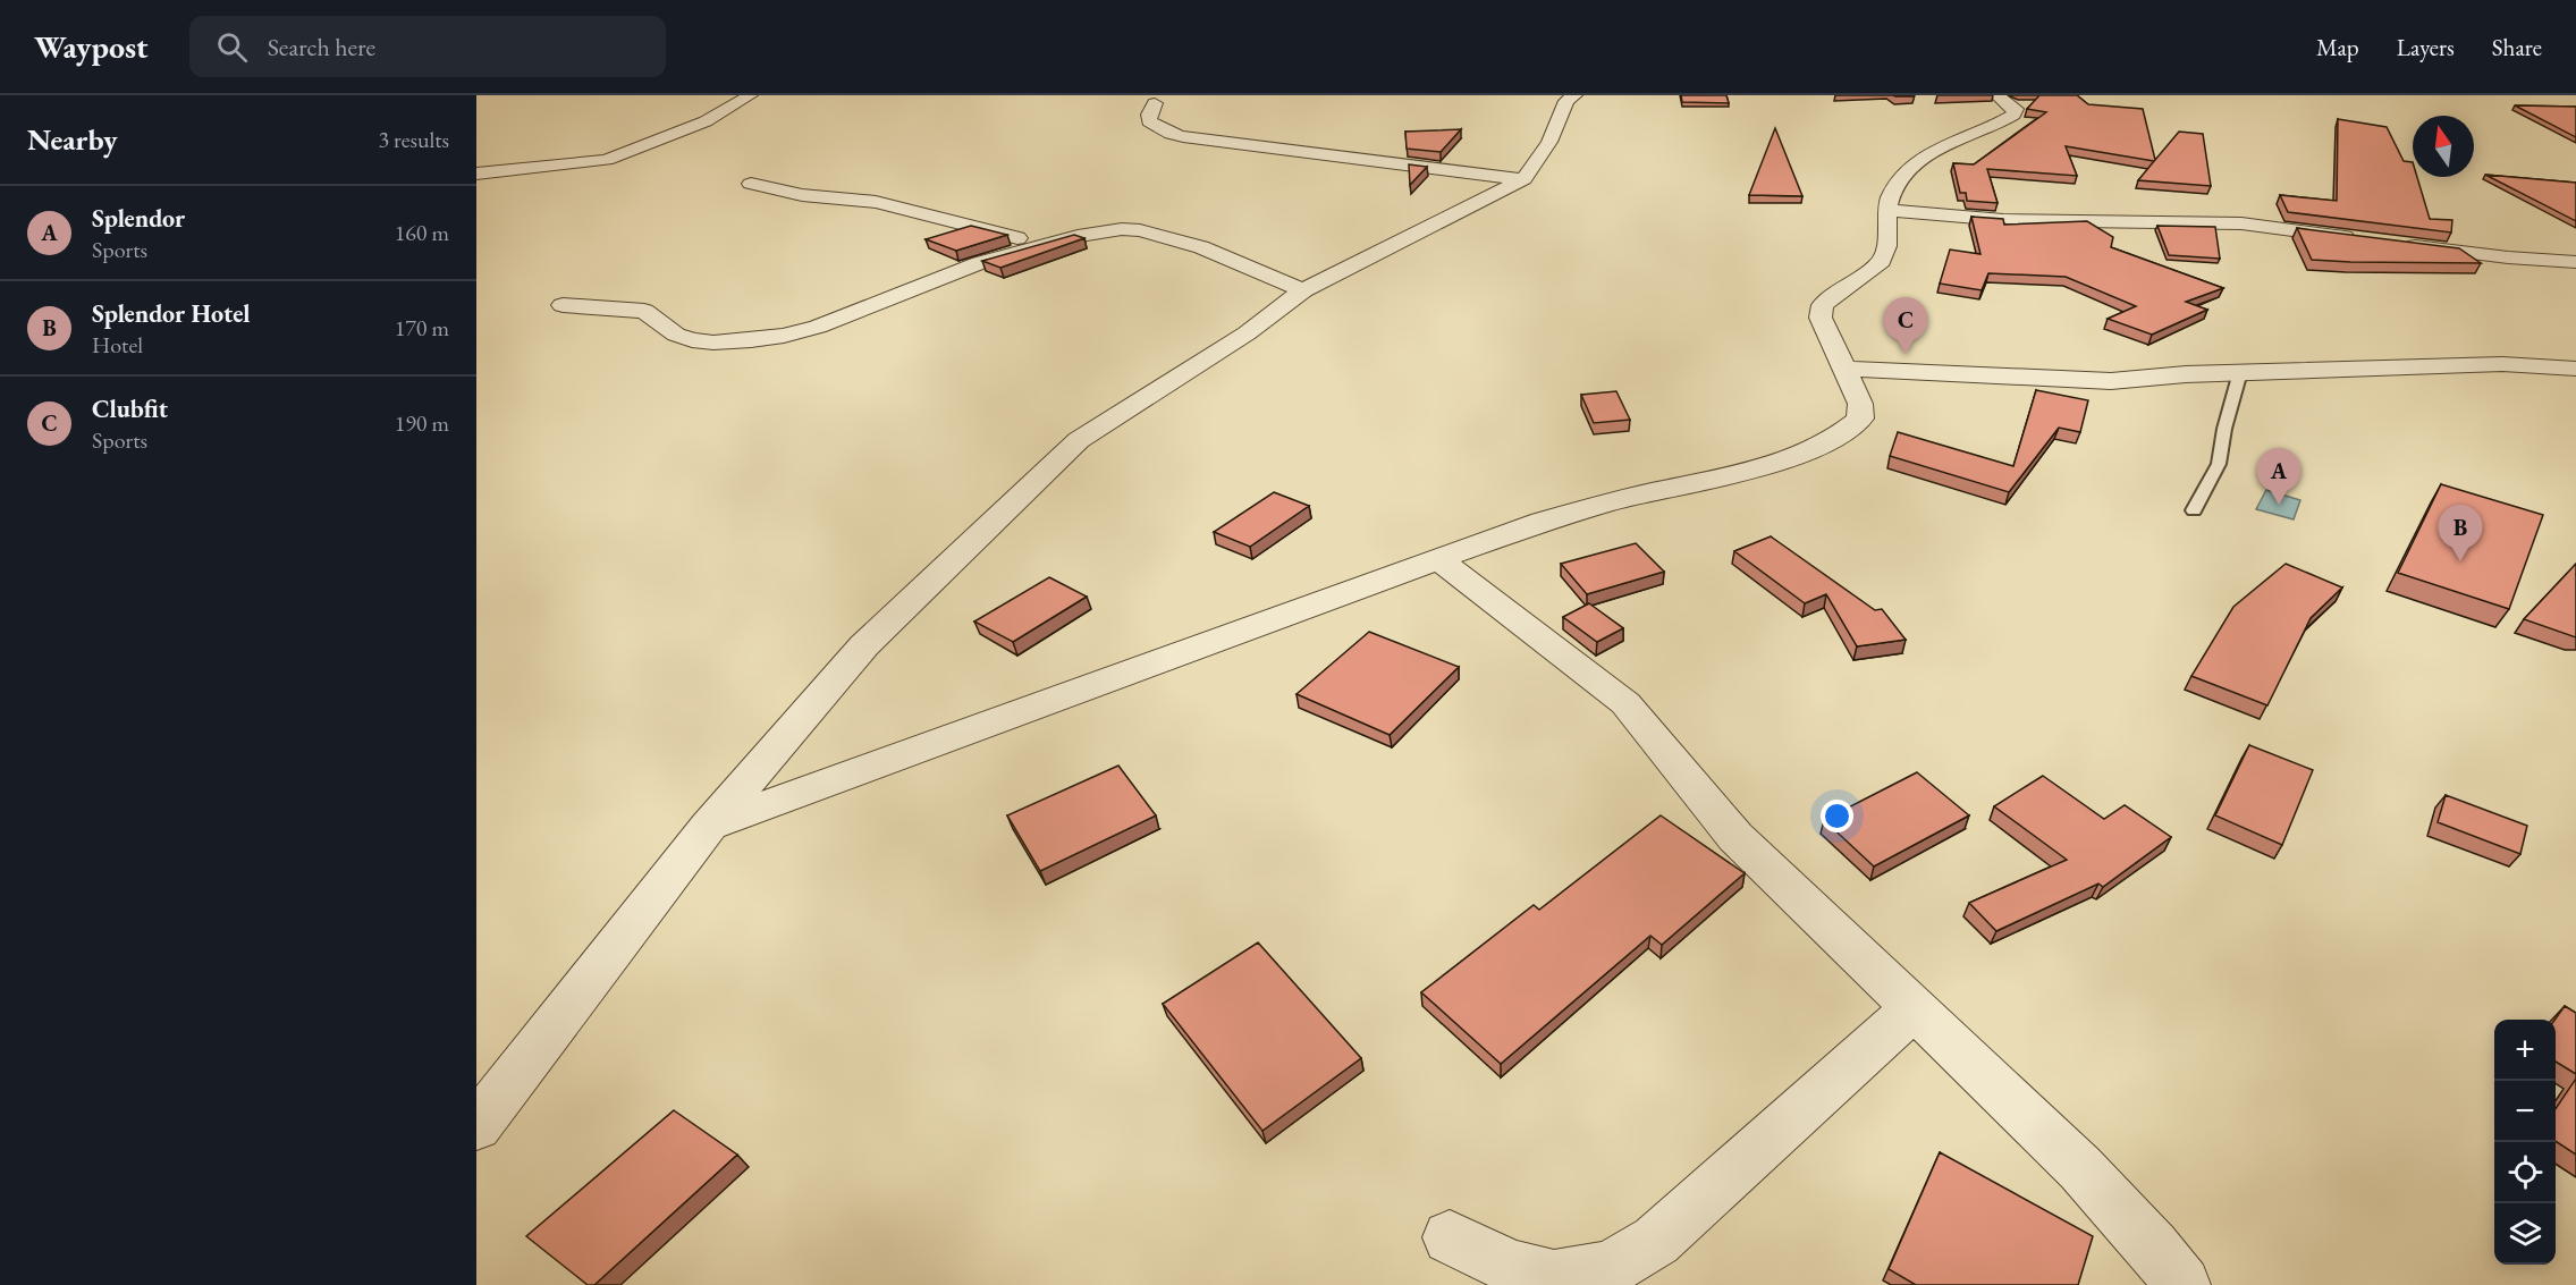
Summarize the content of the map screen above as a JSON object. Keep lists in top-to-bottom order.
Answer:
{
  "north": "top",
  "page": {
    "header": "Waypost",
    "search": "Search here",
    "nav": ["Map", "Layers", "Share"],
    "heading": ["Nearby", "3 results"],
    "list": [
      {
        "mark": "A",
        "name": "Splendor",
        "note": "Sports",
        "value": "160 m"
      },
      {
        "mark": "B",
        "name": "Splendor Hotel",
        "note": "Hotel",
        "value": "170 m"
      },
      {
        "mark": "C",
        "name": "Clubfit",
        "note": "Sports",
        "value": "190 m"
      }
    ],
    "pins": ["C", "A", "B"],
    "map_buttons": ["+", "−"]
  }
}
